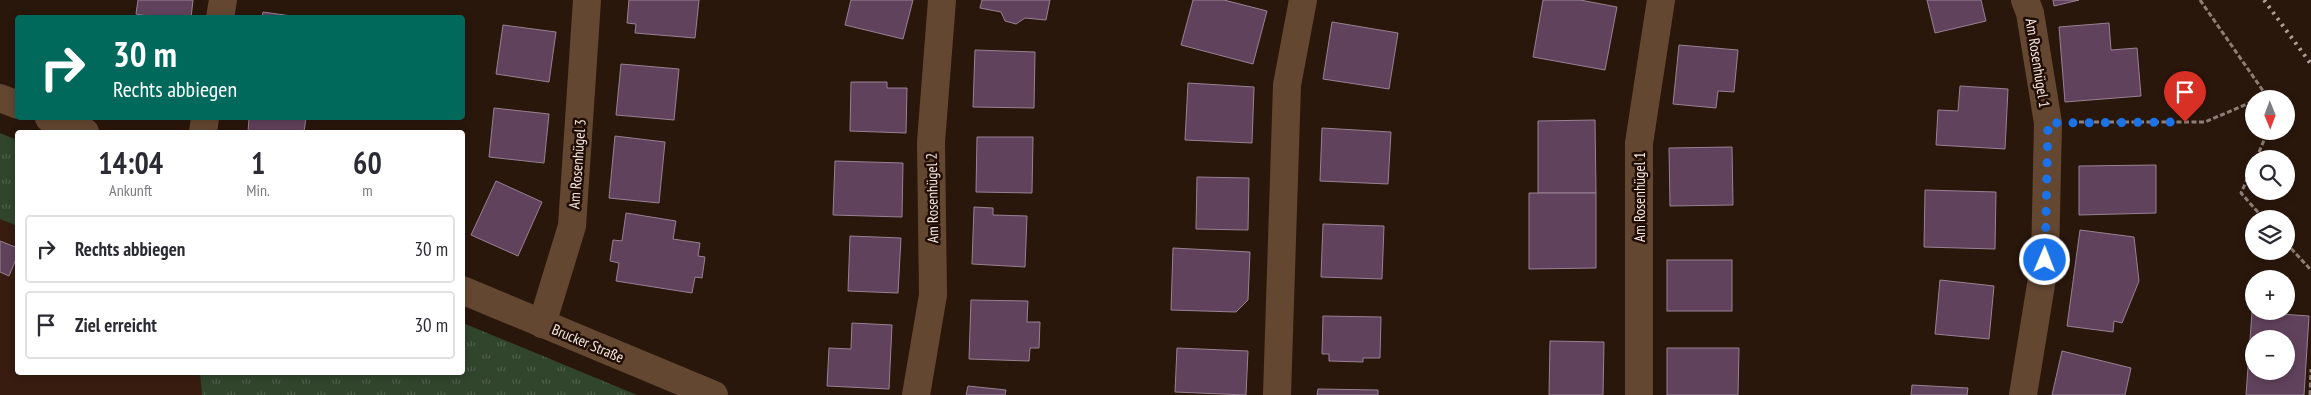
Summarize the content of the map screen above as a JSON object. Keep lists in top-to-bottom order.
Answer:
{
  "streets": {
    "street": [
      "Am Rosenhügel 1",
      "Am Rosenhügel 3",
      "Am Rosenhügel 2",
      "Brucker Straße"
    ]
  },
  "crossings": [
    ["Am Rosenhügel 3", "Brucker Straße"]
  ],
  "north": "bottom",
  "page": {
    "turn": ["30 m", "Rechts abbiegen"],
    "map_buttons": ["+", "−"],
    "eta": [
      "14:04",
      "Ankunft",
      "1",
      "Min.",
      "60",
      "m"
    ],
    "list": [
      {
        "name": "Rechts abbiegen",
        "value": "30 m"
      },
      {
        "name": "Ziel erreicht",
        "value": "30 m"
      }
    ]
  }
}
